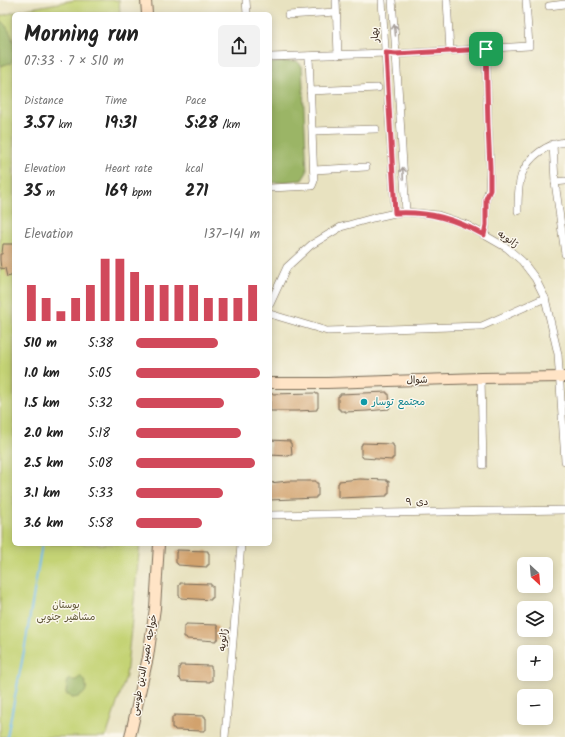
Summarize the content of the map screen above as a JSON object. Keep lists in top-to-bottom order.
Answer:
{
  "streets": {
    "street": [
      "بهار",
      "ژانویه",
      "شوال",
      "۹ دی",
      "خواجه نصیر الدین طوسی"
    ]
  },
  "crossings": [
    ["بهار", "ژانویه"],
    ["ژانویه", "شوال"]
  ],
  "parks": ["بوستان مشاهیر جنوبی"],
  "places": ["مجتمع توسار"],
  "north": "bottom right",
  "page": {
    "heading": ["Morning run", "07:33 · 7 × 510 m"],
    "stats": [
      ["Distance", "3.57 km"],
      ["Time", "19:31"],
      ["Pace", "5:28 /km"],
      ["Elevation", "35 m"],
      ["Heart rate", "169 bpm"],
      ["kcal", "271"]
    ],
    "chart": ["Elevation", "137–141 m"],
    "list": [
      {
        "name": "510 m",
        "note": "5:38"
      },
      {
        "name": "1.0 km",
        "note": "5:05"
      },
      {
        "name": "1.5 km",
        "note": "5:32"
      },
      {
        "name": "2.0 km",
        "note": "5:18"
      },
      {
        "name": "2.5 km",
        "note": "5:08"
      },
      {
        "name": "3.1 km",
        "note": "5:33"
      },
      {
        "name": "3.6 km",
        "note": "5:58"
      }
    ],
    "map_buttons": ["+", "−"]
  }
}
